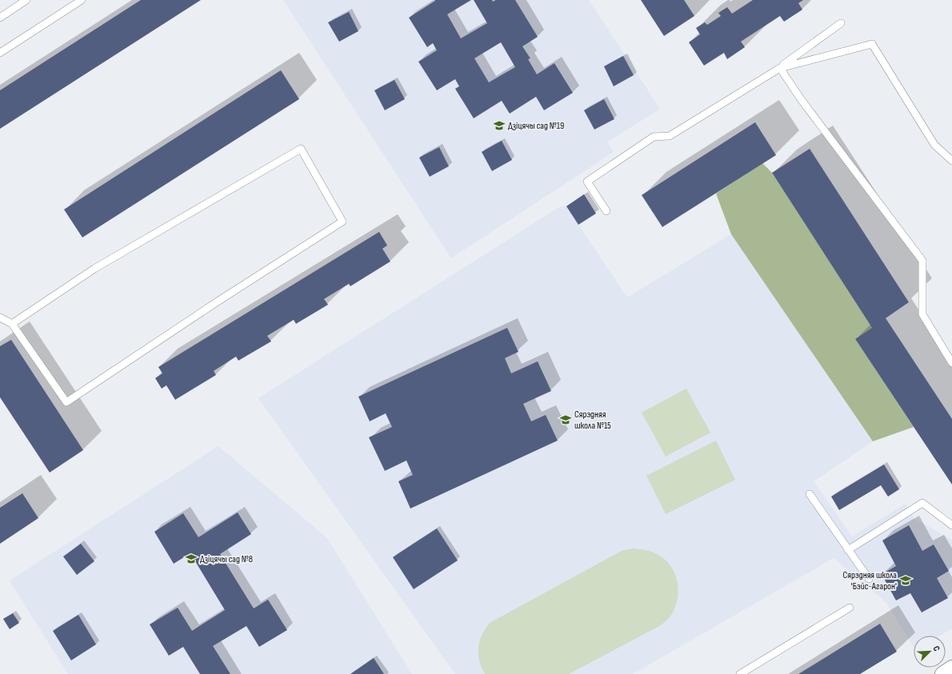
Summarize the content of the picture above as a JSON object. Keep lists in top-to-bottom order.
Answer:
{
  "places": {
    "school or university": [
      "Дзіцячы сад №19",
      "Сярэдняя школа №15",
      "Дзіцячы сад №8",
      "Сярэдняя школа 'Бэйс-Агарон'"
    ]
  },
  "north": "top right"
}
